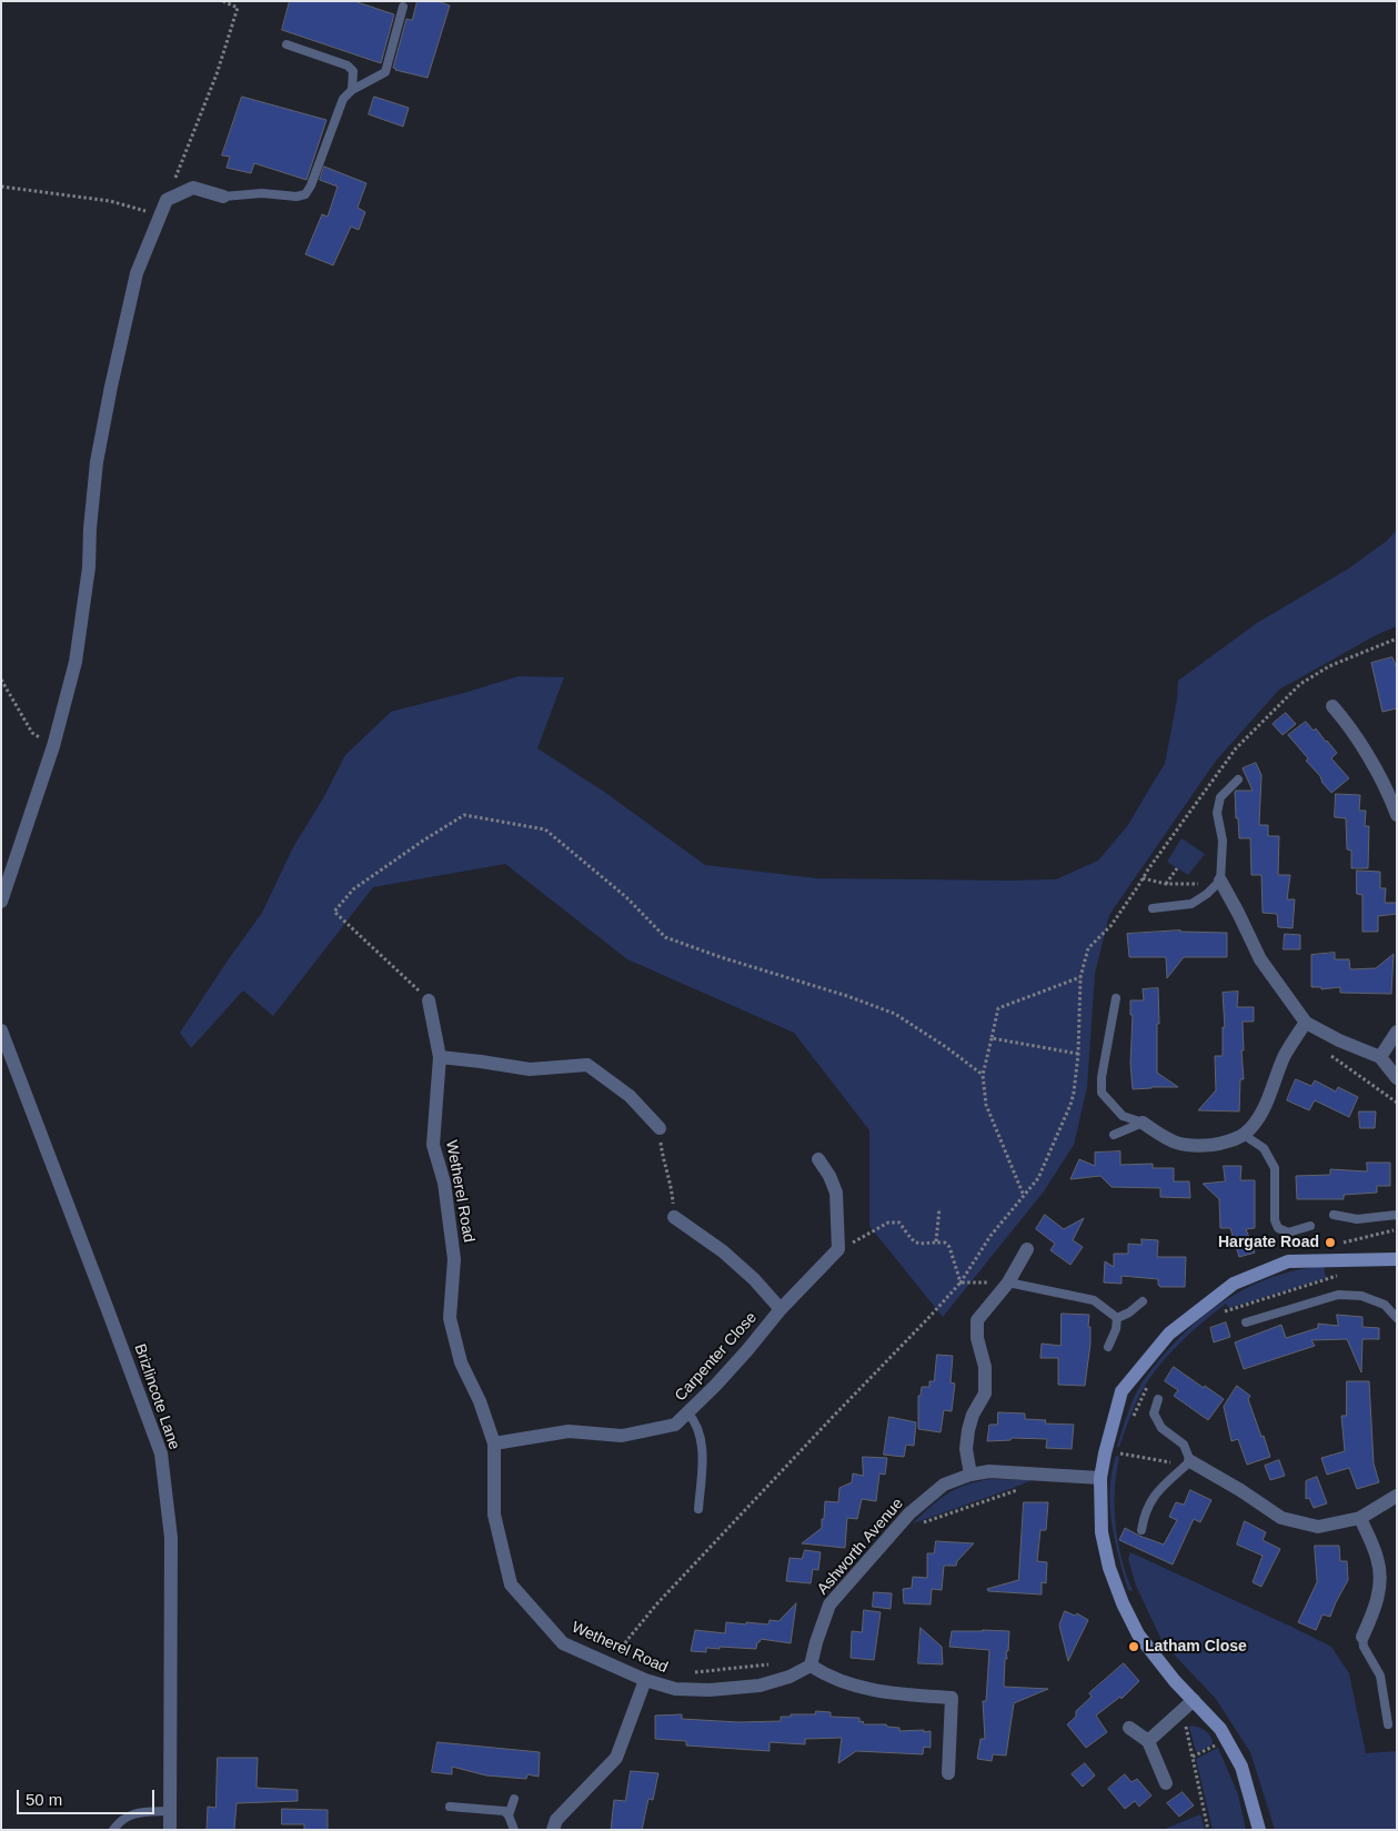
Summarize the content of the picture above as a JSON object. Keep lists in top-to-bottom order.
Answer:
{
  "streets": {
    "street": [
      "Wetherel Road",
      "Carpenter Close",
      "Brizlincote Lane",
      "Ashworth Avenue"
    ]
  },
  "crossings": [
    ["Wetherel Road", "Carpenter Close"],
    ["Wetherel Road", "Ashworth Avenue"]
  ],
  "places": ["Hargate Road", "Latham Close"],
  "scale_bar": "50 m"
}
